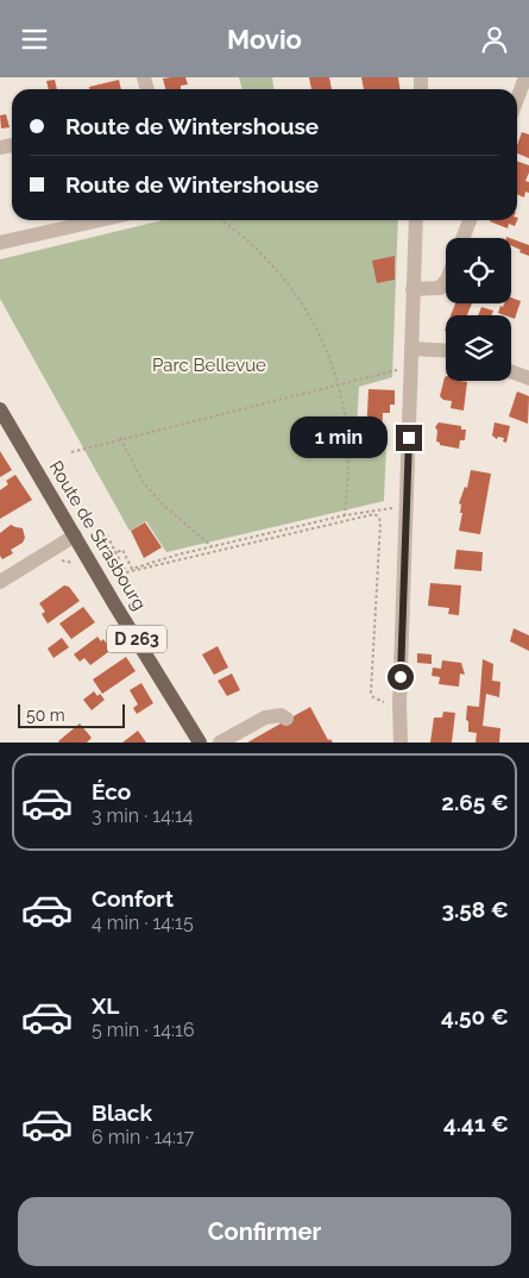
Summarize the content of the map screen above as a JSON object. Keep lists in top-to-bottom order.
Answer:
{
  "streets": {
    "main road": ["Route de Strasbourg", "D 263"]
  },
  "parks": ["Parc Bellevue"],
  "scale_bar": "50 m",
  "page": {
    "header": "Movio",
    "banner": ["Route de Wintershouse", "Route de Wintershouse"],
    "bubble": "1 min",
    "scale": "50 m",
    "list": [
      {
        "name": "Éco",
        "note": "3 min · 14:14",
        "value": "2.65 €"
      },
      {
        "name": "Confort",
        "note": "4 min · 14:15",
        "value": "3.58 €"
      },
      {
        "name": "XL",
        "note": "5 min · 14:16",
        "value": "4.50 €"
      },
      {
        "name": "Black",
        "note": "6 min · 14:17",
        "value": "4.41 €"
      }
    ],
    "buttons": "Confirmer"
  }
}
